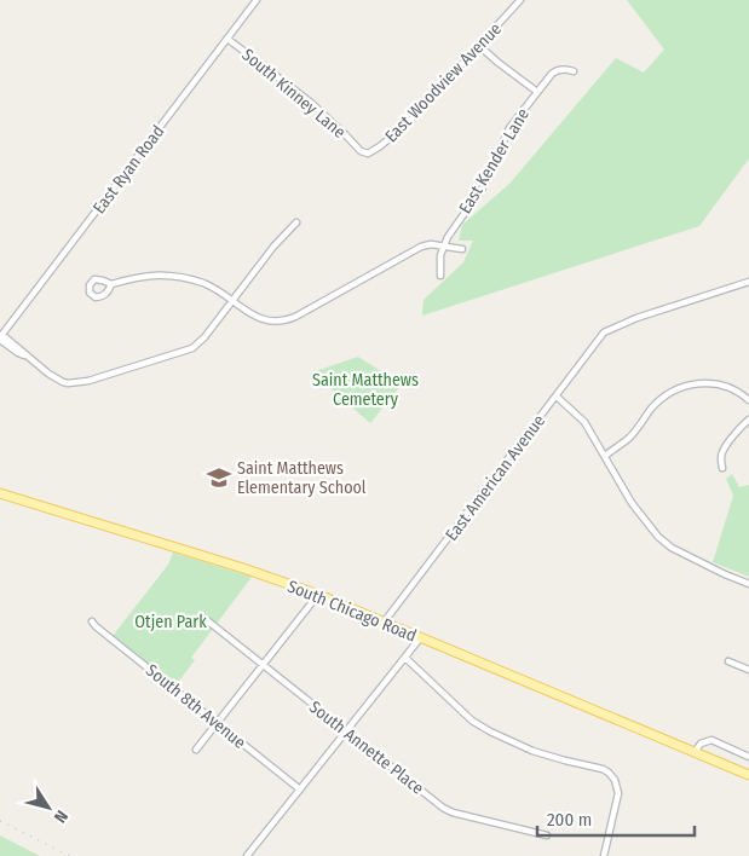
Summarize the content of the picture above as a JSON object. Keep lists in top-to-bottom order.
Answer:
{
  "streets": {
    "main road": ["South Chicago Road"],
    "street": [
      "East Woodview Avenue",
      "South Kinney Lane",
      "East Kender Lane",
      "East Ryan Road",
      "East American Avenue",
      "South 8th Avenue",
      "South Annette Place"
    ]
  },
  "crossings": [
    ["East Woodview Avenue", "South Kinney Lane"],
    ["South Kinney Lane", "East Ryan Road"],
    ["East American Avenue", "South Chicago Road"]
  ],
  "parks": ["Saint Matthews Cemetery", "Otjen Park"],
  "places": {
    "school or university": ["Saint Matthews Elementary School"]
  },
  "scale_bar": "200 m",
  "north": "bottom right"
}
